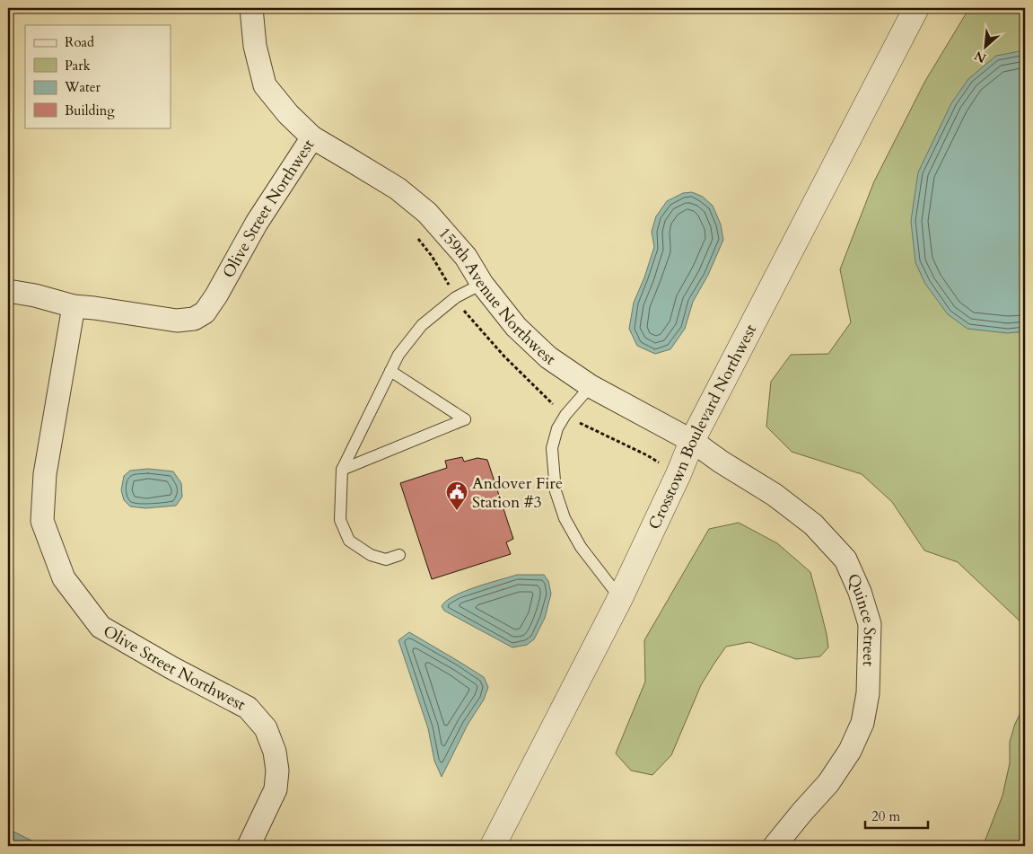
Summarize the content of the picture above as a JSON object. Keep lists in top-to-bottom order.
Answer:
{
  "streets": {
    "street": [
      "Olive Street Northwest",
      "159th Avenue Northwest",
      "Crosstown Boulevard Northwest",
      "Quince Street"
    ]
  },
  "crossings": [
    ["Olive Street Northwest", "159th Avenue Northwest"],
    ["159th Avenue Northwest", "Crosstown Boulevard Northwest"],
    ["159th Avenue Northwest", "Quince Street"],
    ["Crosstown Boulevard Northwest", "Quince Street"]
  ],
  "places": {
    "public building": ["Andover Fire Station #3"]
  },
  "legend": [
    "Road",
    "Park",
    "Water",
    "Building"
  ],
  "scale_bar": "20 m",
  "north": "bottom left"
}
